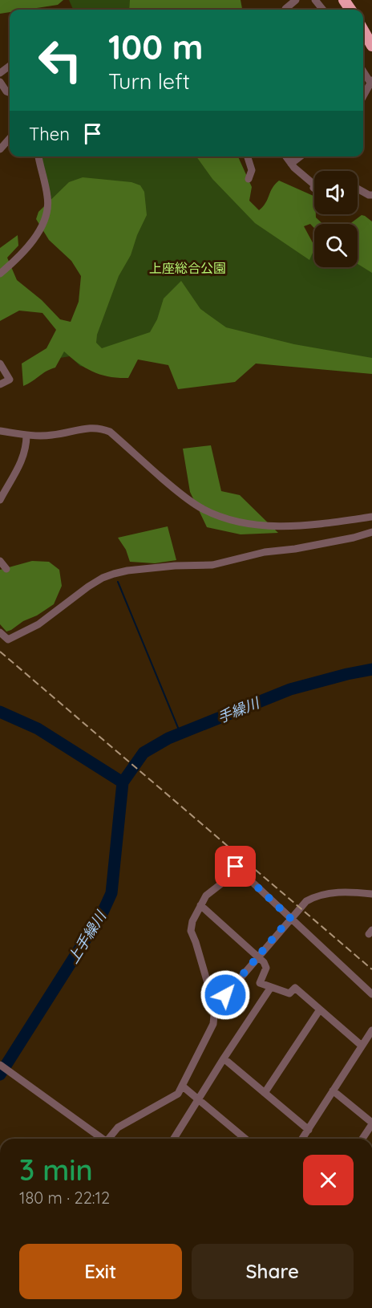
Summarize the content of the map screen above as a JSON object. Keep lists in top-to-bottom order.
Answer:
{
  "water": ["手繰川", "上手繰川"],
  "parks": ["上座総合公園"],
  "page": {
    "turn": ["100 m", "Turn left"],
    "then": "Then",
    "heading": ["3 min", "180 m · 22:12"],
    "buttons": ["Exit", "Share"]
  }
}
